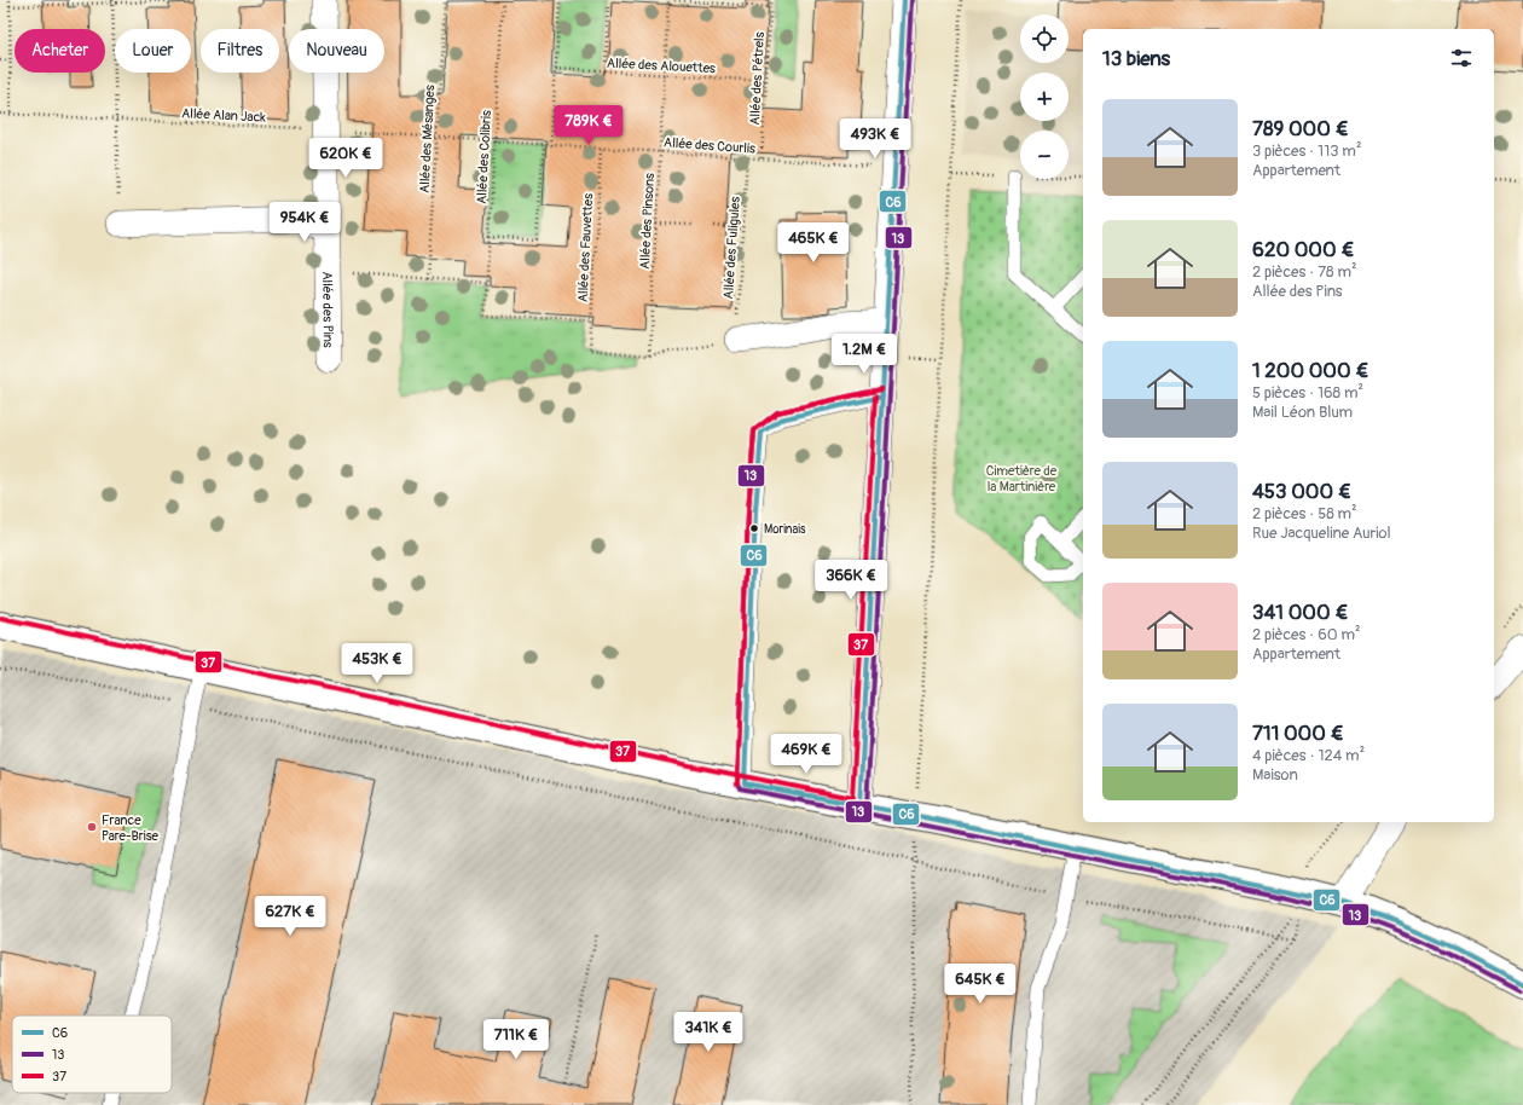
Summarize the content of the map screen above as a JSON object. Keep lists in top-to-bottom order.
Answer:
{
  "streets": {
    "street": ["Allée des Pins"],
    "path": [
      "Allée des Alouettes",
      "Allée des Pétrels",
      "Allée Alan Jack",
      "Allée des Mésanges",
      "Allée des Courlis",
      "Allée des Colibris",
      "Allée des Pinsons",
      "Allée des Fauvettes",
      "Allée des Fuligules"
    ]
  },
  "crossings": [
    ["Allée des Alouettes", "Allée des Pétrels"],
    ["Allée des Alouettes", "Allée des Pinsons"],
    ["Allée des Pétrels", "Allée des Courlis"],
    ["Allée Alan Jack", "Allée des Mésanges"],
    ["Allée Alan Jack", "Allée des Courlis"],
    ["Allée Alan Jack", "Allée des Pins"],
    ["Allée des Mésanges", "Allée des Courlis"],
    ["Allée des Courlis", "Allée des Colibris"],
    ["Allée des Courlis", "Allée des Pinsons"],
    ["Allée des Courlis", "Allée des Fauvettes"],
    ["Allée des Courlis", "Allée des Fuligules"],
    ["Allée des Colibris", "Allée des Fauvettes"],
    ["Allée des Pinsons", "Allée des Fauvettes"]
  ],
  "parks": ["Cimetière de la Martinière"],
  "places": ["Morinais", "France Pare-Brise"],
  "lines": ["transit line C6", "transit line 13", "transit line 37"],
  "legend": ["C6", "13", "37"],
  "page": {
    "map_buttons": ["+", "−"],
    "chip": [
      "Acheter",
      "Louer",
      "Filtres",
      "Nouveau"
    ],
    "heading": "13 biens",
    "list": [
      {
        "name": "789 000 €",
        "note": "3 pièces · 113 m² · Appartement"
      },
      {
        "name": "620 000 €",
        "note": "2 pièces · 78 m² · Allée des Pins"
      },
      {
        "name": "1 200 000 €",
        "note": "5 pièces · 168 m² · Mail Léon Blum"
      },
      {
        "name": "453 000 €",
        "note": "2 pièces · 58 m² · Rue Jacqueline Auriol"
      },
      {
        "name": "341 000 €",
        "note": "2 pièces · 60 m² · Appartement"
      },
      {
        "name": "711 000 €",
        "note": "4 pièces · 124 m² · Maison"
      }
    ],
    "price": [
      "789K €",
      "493K €",
      "620K €",
      "954K €",
      "465K €",
      "1.2M €",
      "366K €",
      "453K €",
      "469K €",
      "627K €",
      "645K €",
      "341K €",
      "711K €"
    ]
  }
}
